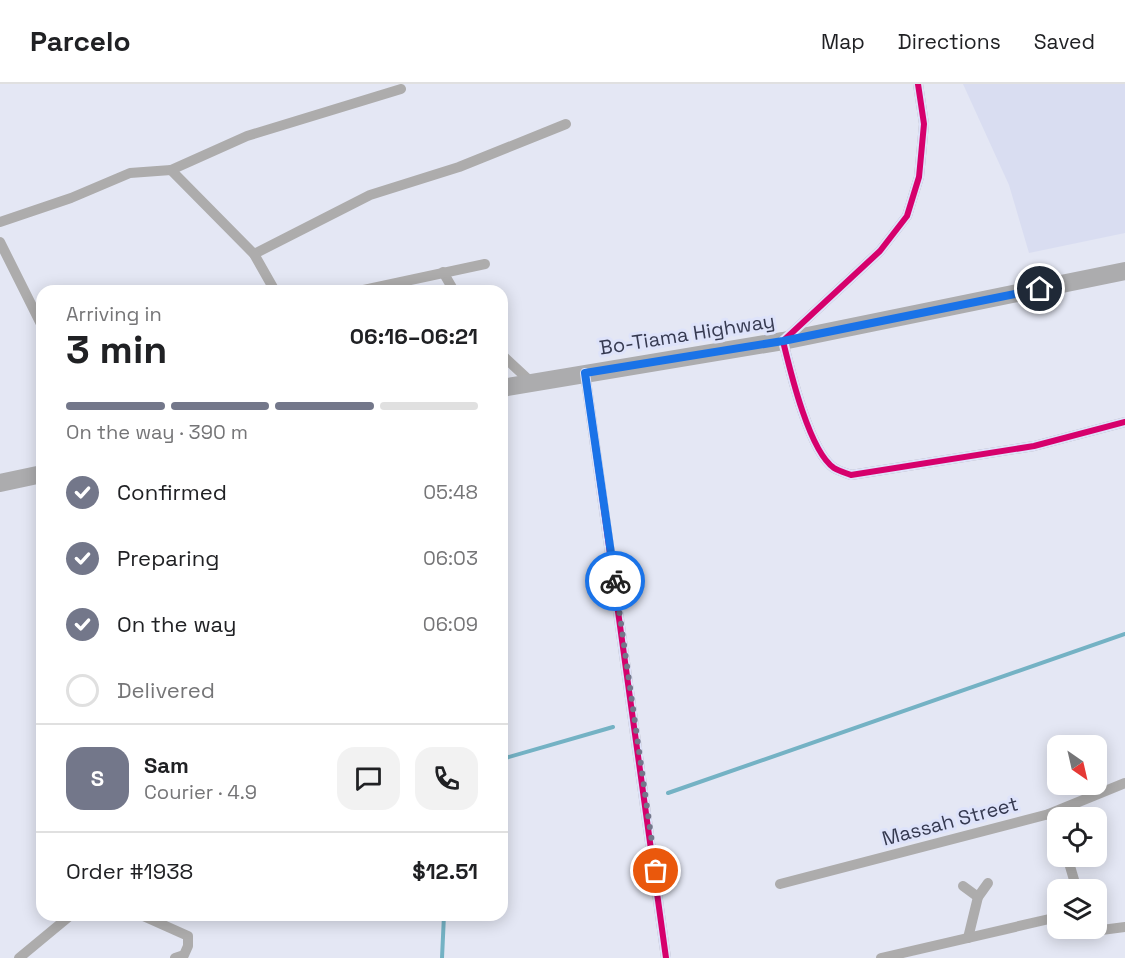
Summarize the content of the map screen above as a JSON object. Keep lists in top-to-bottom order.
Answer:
{
  "streets": {
    "highway": ["Bo-Tiama Highway"],
    "street": ["Massah Street"]
  },
  "north": "bottom right",
  "page": {
    "header": "Parcelo",
    "nav": ["Map", "Directions", "Saved"],
    "heading": ["3 min", "Arriving in", "06:16–06:21"],
    "panel": [
      "Sam",
      "Courier · 4.9",
      "Order #1938",
      "$12.51"
    ],
    "bar": "On the way · 390 m",
    "list": [
      ["Confirmed", "05:48"],
      ["Preparing", "06:03"],
      ["On the way", "06:09"],
      "Delivered"
    ],
    "round": "S"
  }
}
